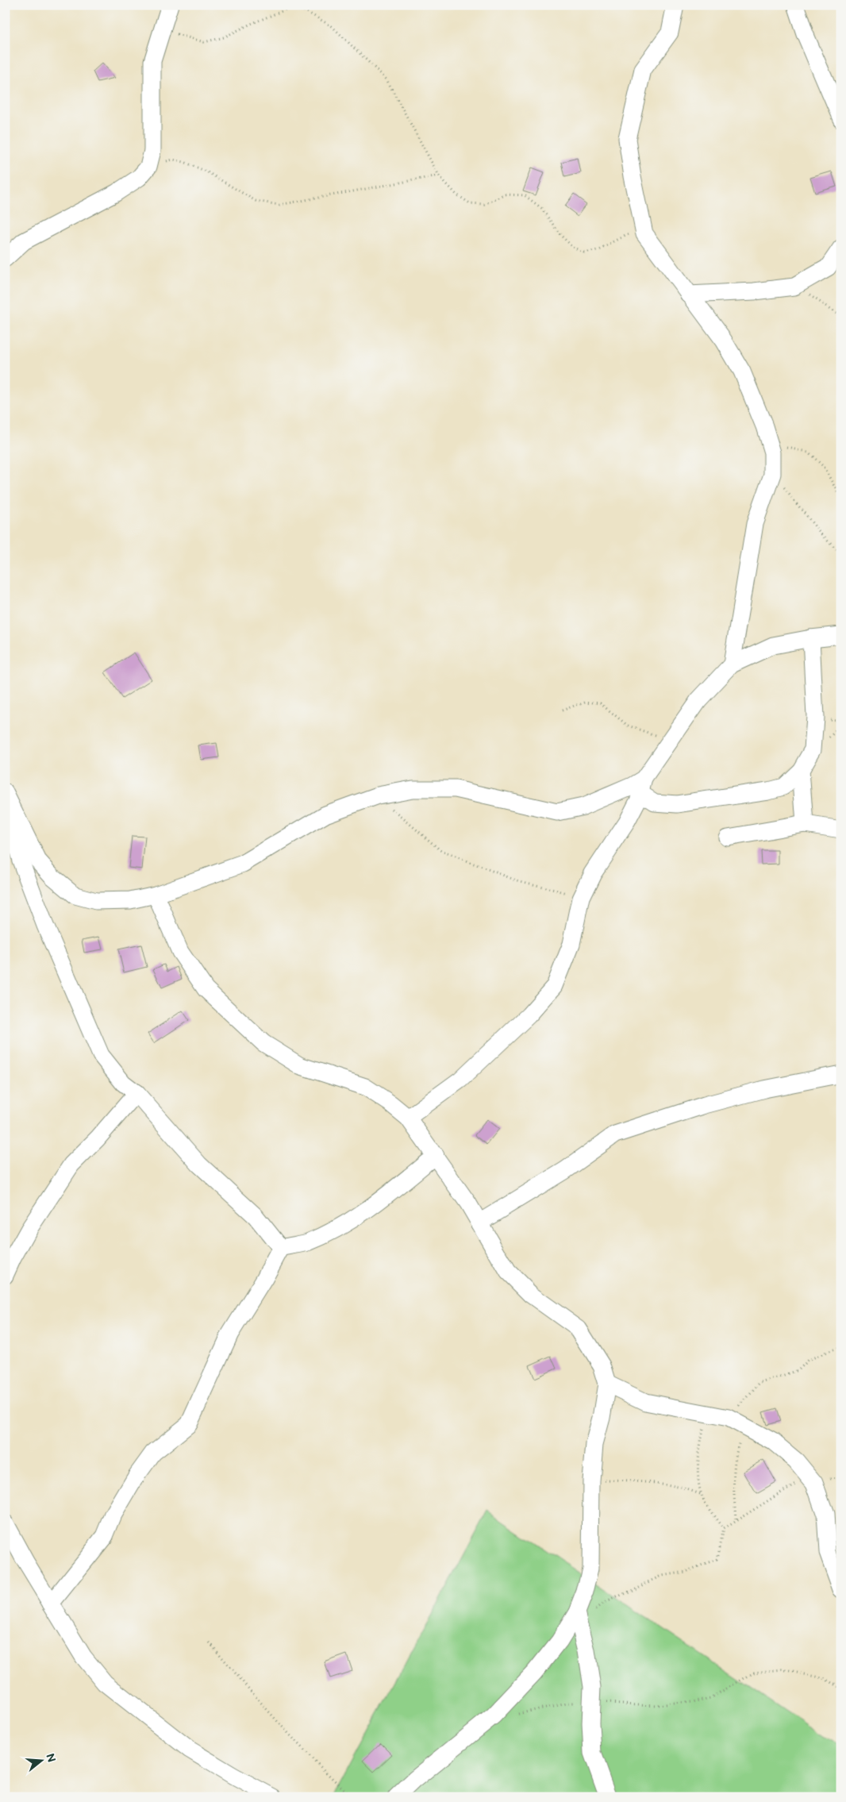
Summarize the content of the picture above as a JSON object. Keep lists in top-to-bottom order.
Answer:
{
  "north": "right"
}
